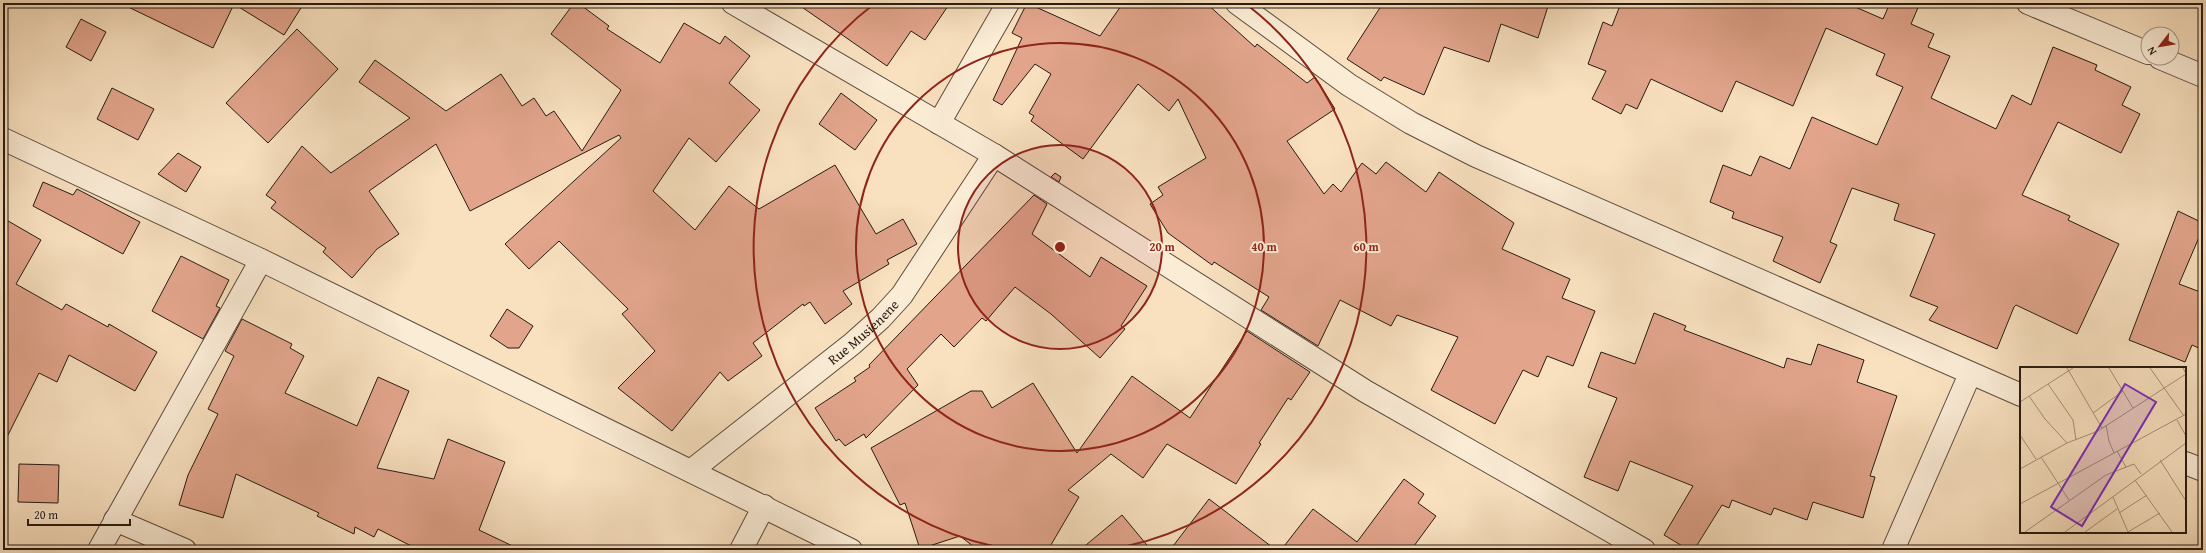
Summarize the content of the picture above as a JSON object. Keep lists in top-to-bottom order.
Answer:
{
  "streets": {
    "street": ["Rue Musienene"]
  },
  "scale_bar": "20 m",
  "north": "bottom left",
  "rings": ["20 m", "40 m", "60 m"]
}
